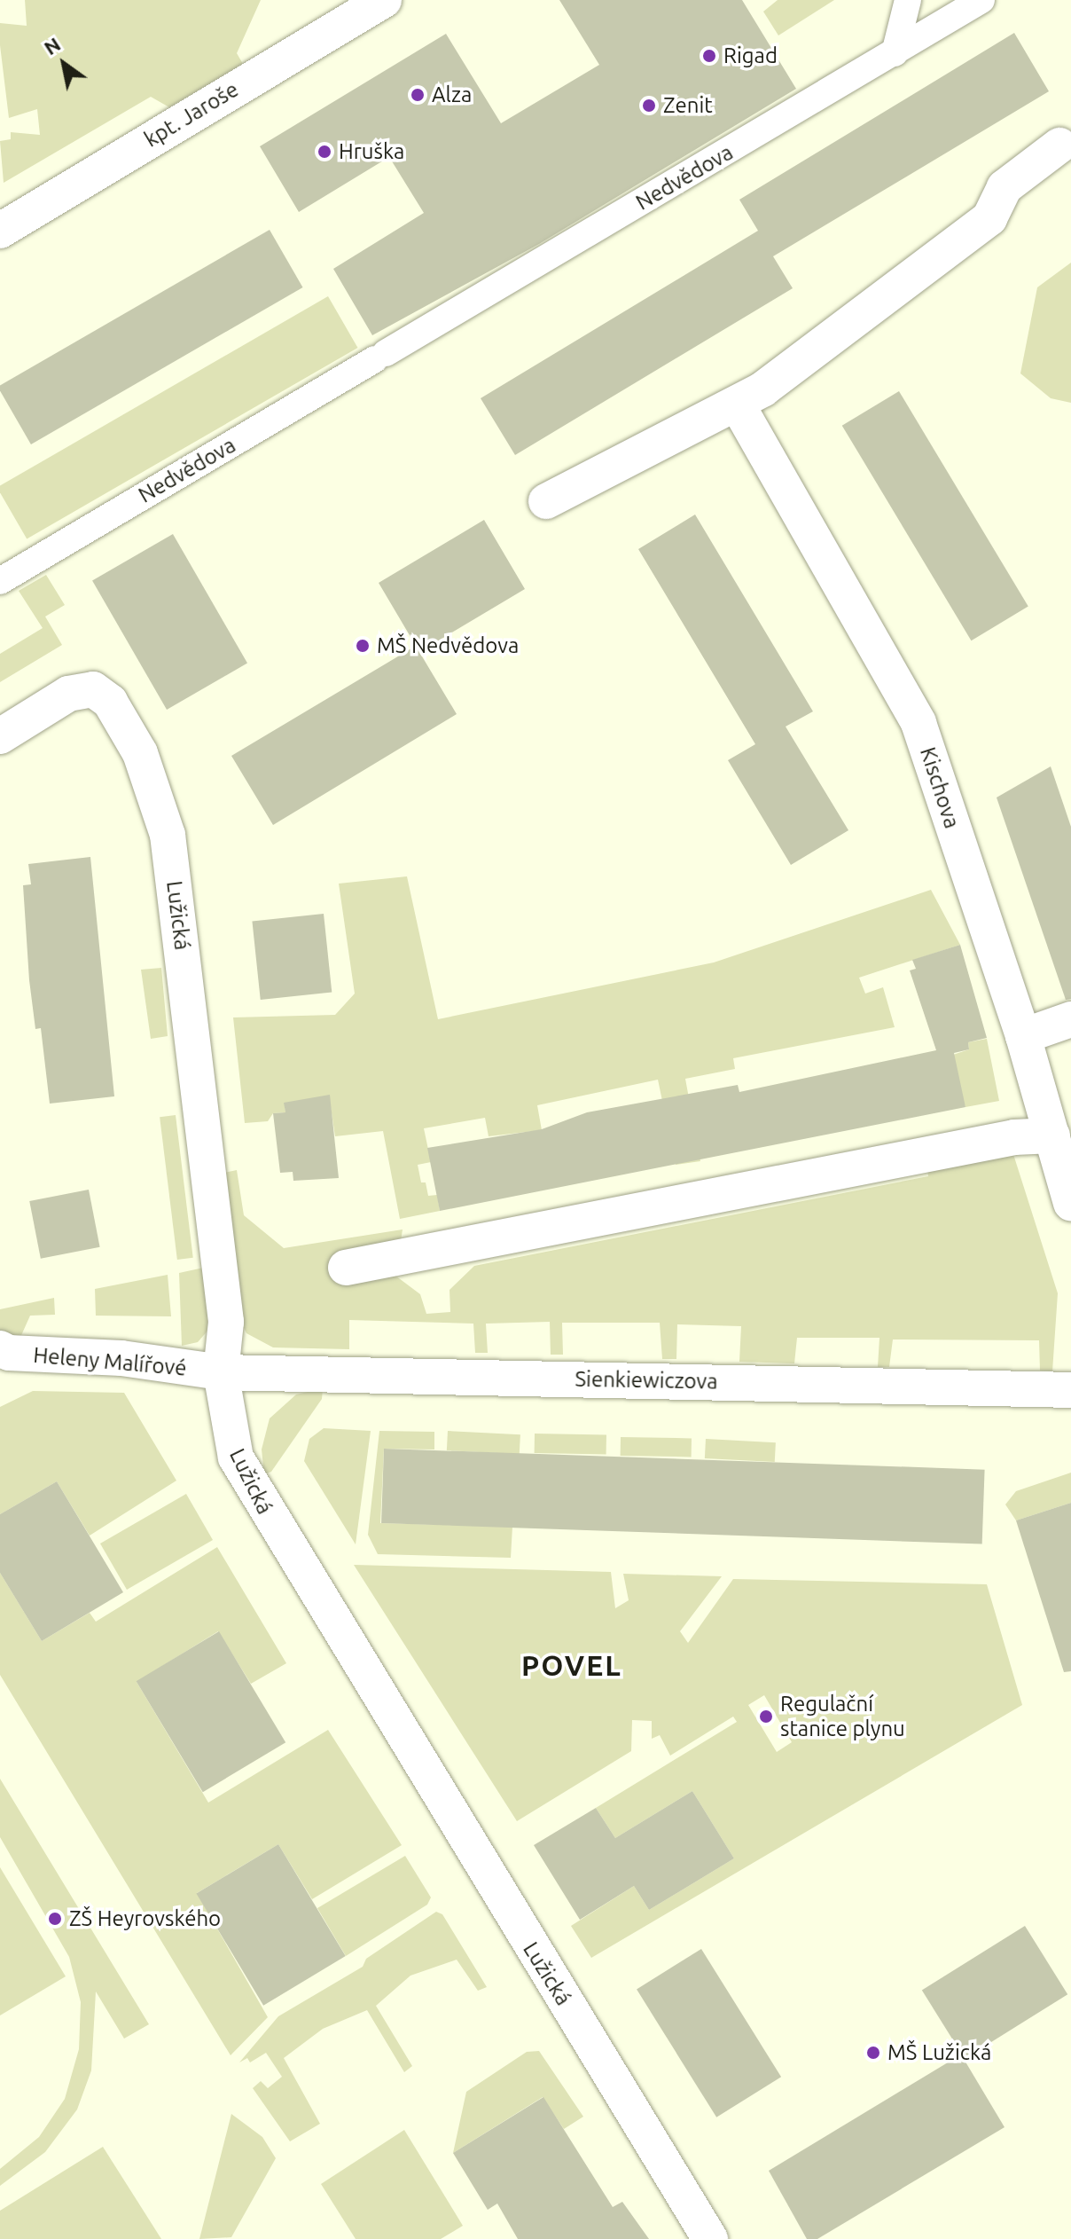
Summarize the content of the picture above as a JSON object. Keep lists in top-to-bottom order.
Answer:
{
  "streets": {
    "street": [
      "kpt. Jaroše",
      "Nedvědova",
      "Kischova",
      "Lužická",
      "Heleny Malířové",
      "Sienkiewiczova"
    ]
  },
  "crossings": [
    ["Lužická", "Heleny Malířové"],
    ["Lužická", "Sienkiewiczova"],
    ["Heleny Malířové", "Sienkiewiczova"]
  ],
  "districts": ["POVEL"],
  "places": [
    "Rigad",
    "Alza",
    "Zenit",
    "Hruška",
    "MŠ Nedvědova",
    "Regulační stanice plynu",
    "ZŠ Heyrovského",
    "MŠ Lužická"
  ],
  "north": "top left"
}
